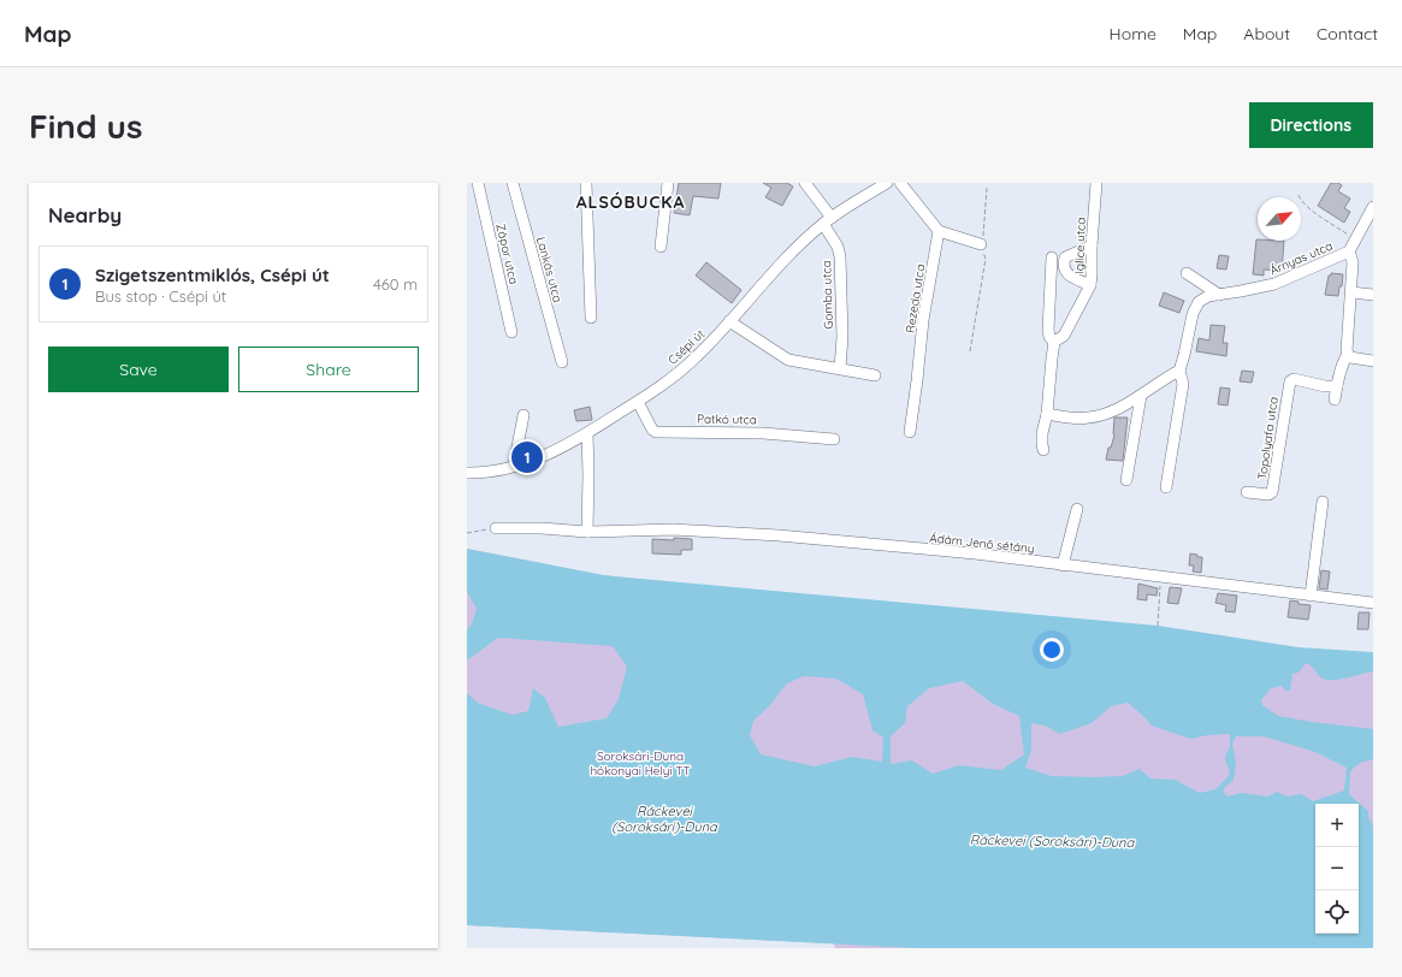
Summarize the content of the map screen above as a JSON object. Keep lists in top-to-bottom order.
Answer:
{
  "streets": {
    "street": [
      "Iglice utca",
      "Zápor utca",
      "Árnyas utca",
      "Lankás utca",
      "Gomba utca",
      "Rezeda utca",
      "Csépi út",
      "Patkó utca",
      "Topolyafa utca",
      "Ádám Jenő sétány"
    ]
  },
  "crossings": [
    ["Gomba utca", "Csépi út"],
    ["Csépi út", "Patkó utca"]
  ],
  "districts": ["ALSÓBUCKA"],
  "water": ["Ráckevei (Soroksári)-Duna"],
  "parks": ["Soroksári-Duna hókonyai Helyi TT"],
  "north": "top right",
  "page": {
    "header": "Map",
    "nav": [
      "Home",
      "Map",
      "About",
      "Contact"
    ],
    "buttons": [
      "Directions",
      ["Save", "Share"]
    ],
    "title": "Find us",
    "heading": "Nearby",
    "list": [
      {
        "mark": "1",
        "name": "Szigetszentmiklós, Csépi út",
        "note": "Bus stop · Csépi út",
        "value": "460 m"
      }
    ],
    "pins": "1",
    "map_buttons": ["+", "−"]
  }
}
